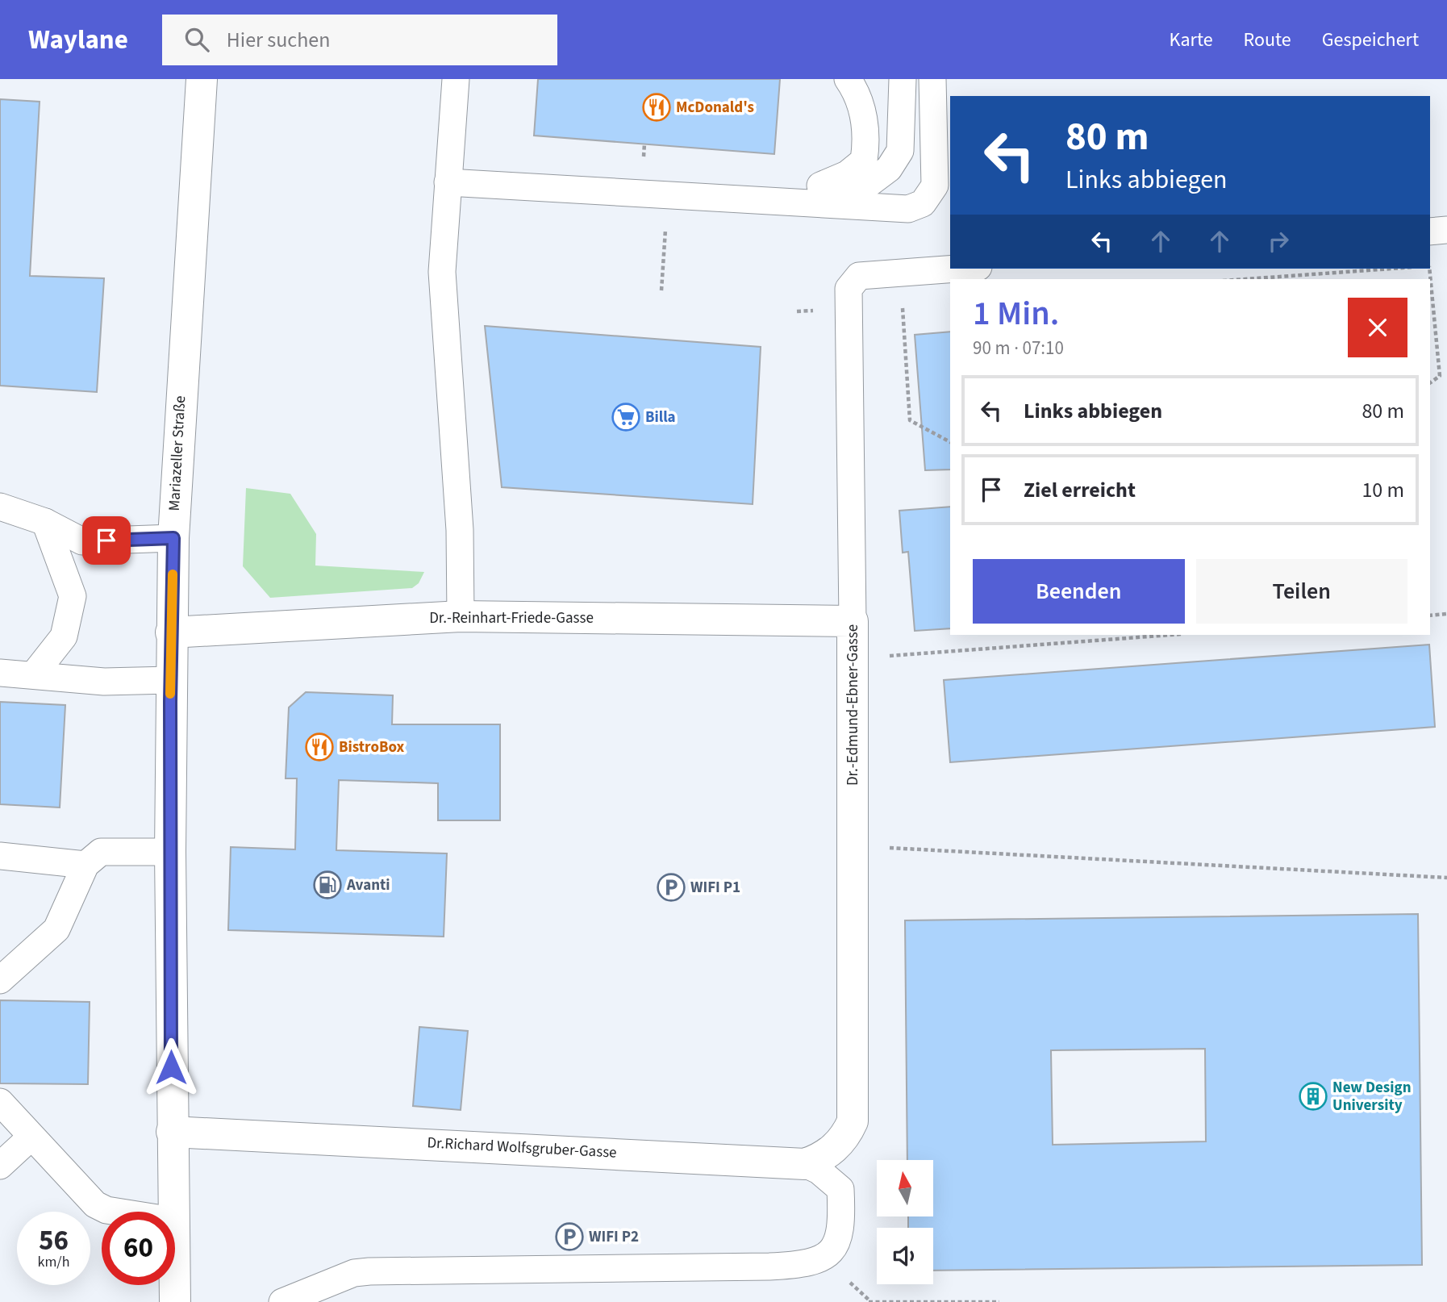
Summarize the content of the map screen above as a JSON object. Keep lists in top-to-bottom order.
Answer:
{
  "streets": {
    "street": [
      "Mariazeller Straße",
      "Dr.-Reinhart-Friede-Gasse",
      "Dr.-Edmund-Ebner-Gasse",
      "Dr.Richard Wolfsgruber-Gasse"
    ]
  },
  "crossings": [
    ["Mariazeller Straße", "Dr.-Reinhart-Friede-Gasse"],
    ["Mariazeller Straße", "Dr.Richard Wolfsgruber-Gasse"],
    ["Dr.-Reinhart-Friede-Gasse", "Dr.-Edmund-Ebner-Gasse"],
    ["Dr.-Edmund-Ebner-Gasse", "Dr.Richard Wolfsgruber-Gasse"]
  ],
  "places": {
    "restaurant": ["McDonald's", "BistroBox"],
    "supermarket": ["Billa"],
    "fuel station": ["Avanti"],
    "parking": ["WIFI P1", "WIFI P2"],
    "building": ["New Design University"]
  },
  "north": "top",
  "page": {
    "header": "Waylane",
    "search": "Hier suchen",
    "nav": ["Karte", "Route", "Gespeichert"],
    "turn": ["80 m", "Links abbiegen"],
    "heading": ["1 Min.", "90 m · 07:10"],
    "list": [
      {
        "name": "Links abbiegen",
        "value": "80 m"
      },
      {
        "name": "Ziel erreicht",
        "value": "10 m"
      }
    ],
    "buttons": ["Beenden", "Teilen"],
    "speed": "56 km/h",
    "limit": "60"
  }
}
